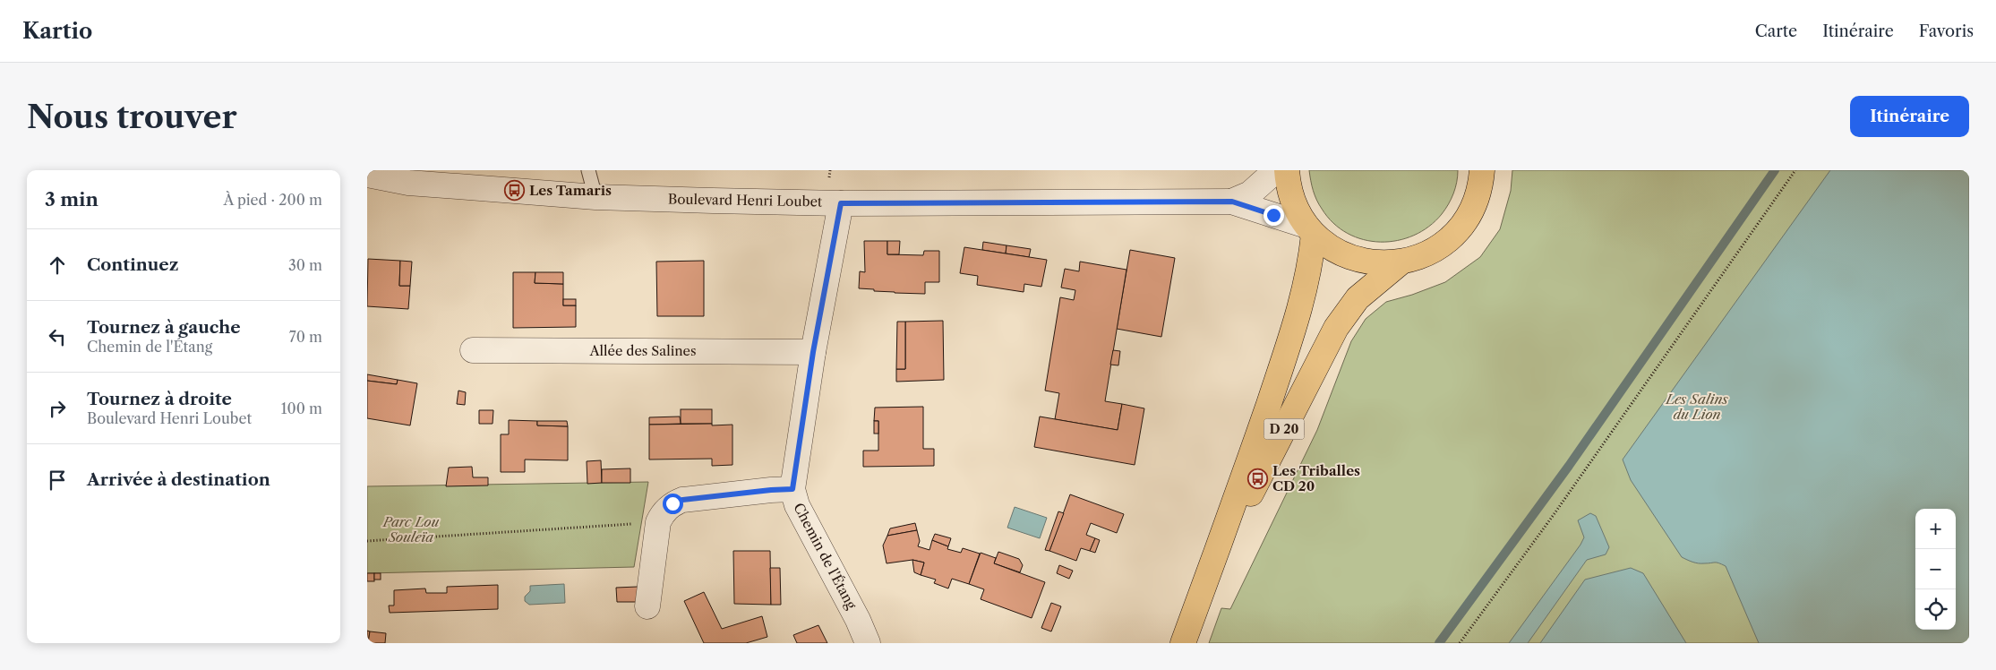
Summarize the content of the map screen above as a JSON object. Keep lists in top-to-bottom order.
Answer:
{
  "streets": {
    "main road": ["D 20"],
    "street": ["Boulevard Henri Loubet", "Allée des Salines", "Chemin de l'Étang"]
  },
  "crossings": [
    ["Boulevard Henri Loubet", "D 20"],
    ["Boulevard Henri Loubet", "Chemin de l'Étang"],
    ["Allée des Salines", "Chemin de l'Étang"]
  ],
  "parks": ["Les Salins du Lion", "Parc Lou Souleïa"],
  "places": {
    "bus stop": ["Les Tamaris", "Les Triballes CD 20"]
  },
  "page": {
    "header": "Kartio",
    "nav": ["Carte", "Itinéraire", "Favoris"],
    "buttons": "Itinéraire",
    "title": "Nous trouver",
    "heading": ["3 min", "À pied · 200 m"],
    "list": [
      ["Continuez", "30 m"],
      ["Tournez à gauche", "Chemin de l'Étang", "70 m"],
      ["Tournez à droite", "Boulevard Henri Loubet", "100 m"],
      "Arrivée à destination"
    ],
    "map_buttons": ["+", "−"]
  }
}
